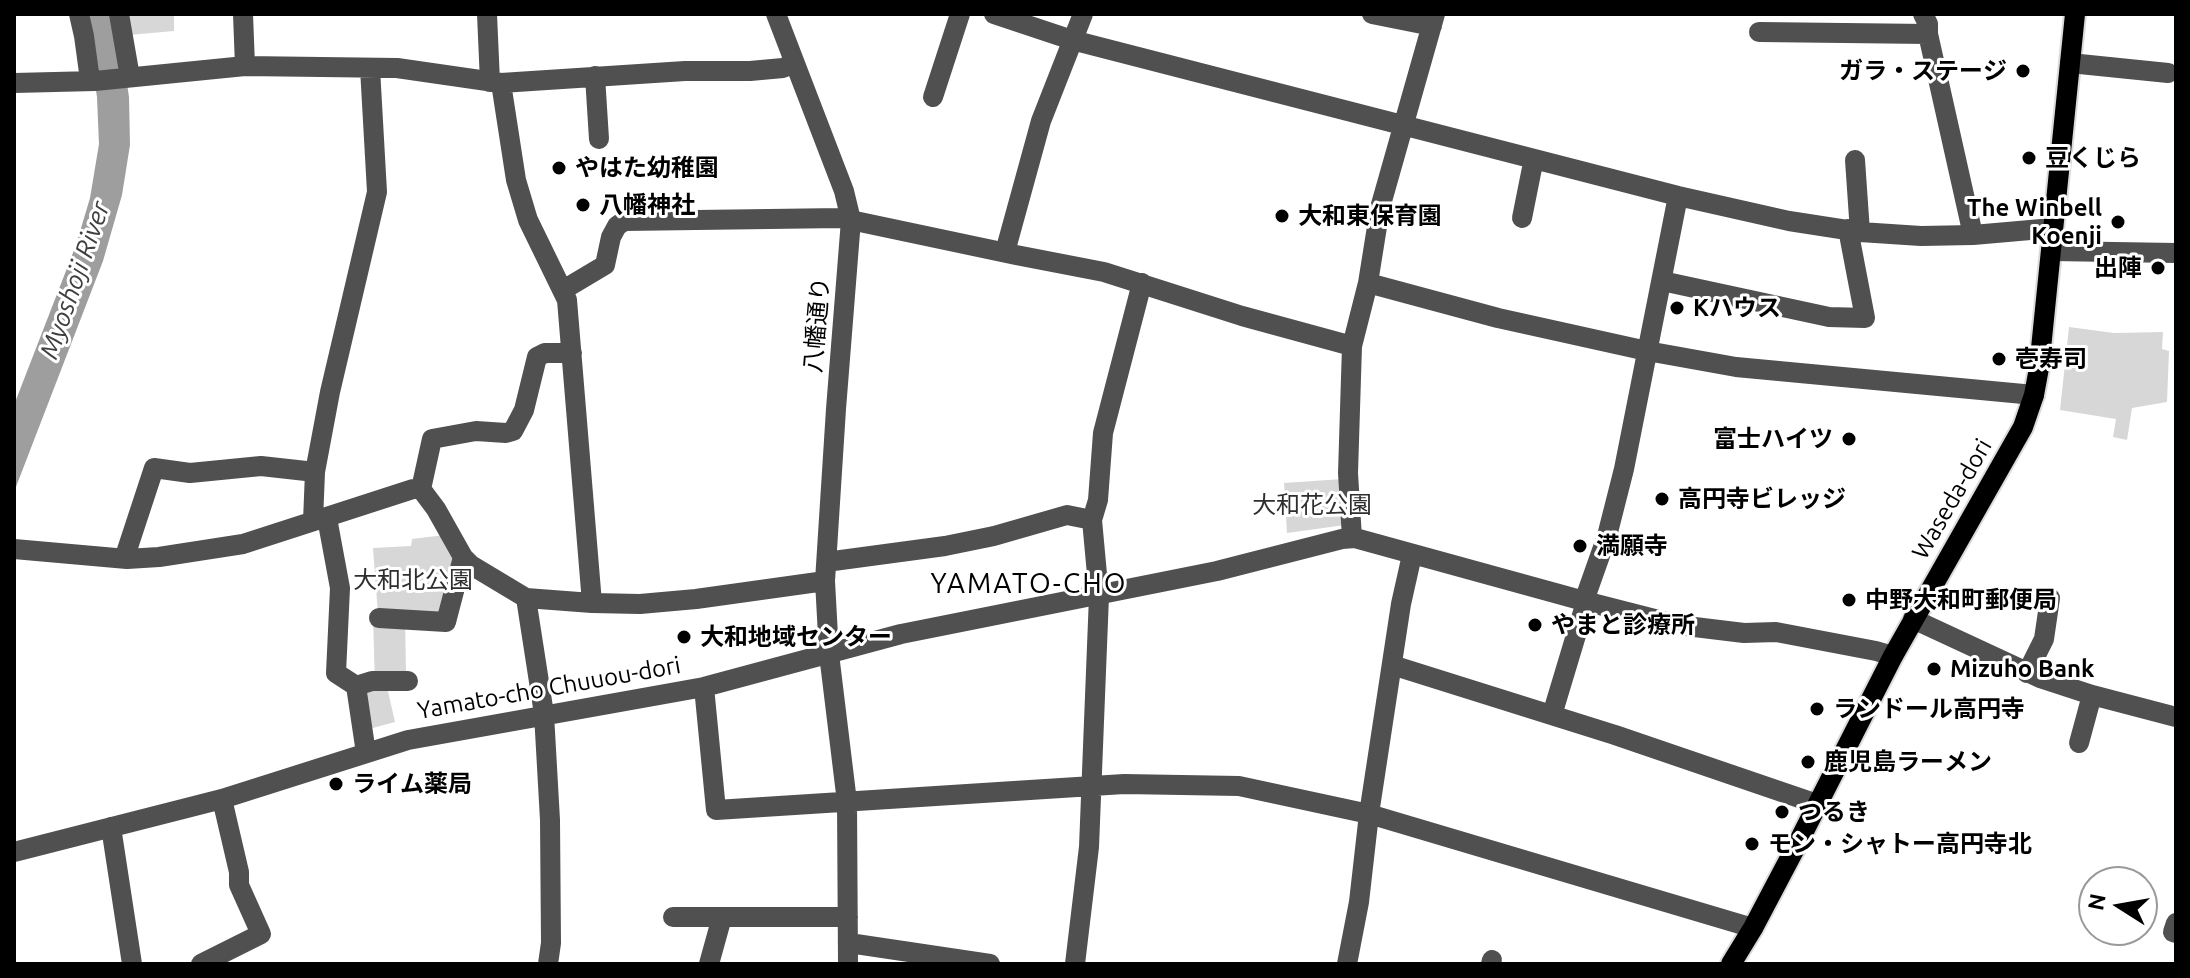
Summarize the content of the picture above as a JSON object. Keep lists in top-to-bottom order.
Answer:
{
  "streets": {
    "main road": ["Waseda-dori"],
    "street": ["八幡通り", "Yamato-cho Chuuou-dori"]
  },
  "crossings": [
    ["八幡通り", "Yamato-cho Chuuou-dori"],
    ["Waseda-dori", "Yamato-cho Chuuou-dori"]
  ],
  "districts": ["YAMATO-CHO"],
  "water": ["Myoshoji River"],
  "parks": ["大和花公園", "大和北公園"],
  "places": [
    "ガラ・ステージ",
    "豆くじら",
    "やはた幼稚園",
    "八幡神社",
    "大和東保育園",
    "The Winbell Koenji",
    "出陣",
    "Kハウス",
    "壱寿司",
    "富士ハイツ",
    "高円寺ビレッジ",
    "満願寺",
    "中野大和町郵便局",
    "やまと診療所",
    "大和地域センター",
    "Mizuho Bank",
    "ランドール高円寺",
    "鹿児島ラーメン",
    "ライム薬局",
    "つるき",
    "モン・シャトー高円寺北"
  ],
  "north": "left"
}
